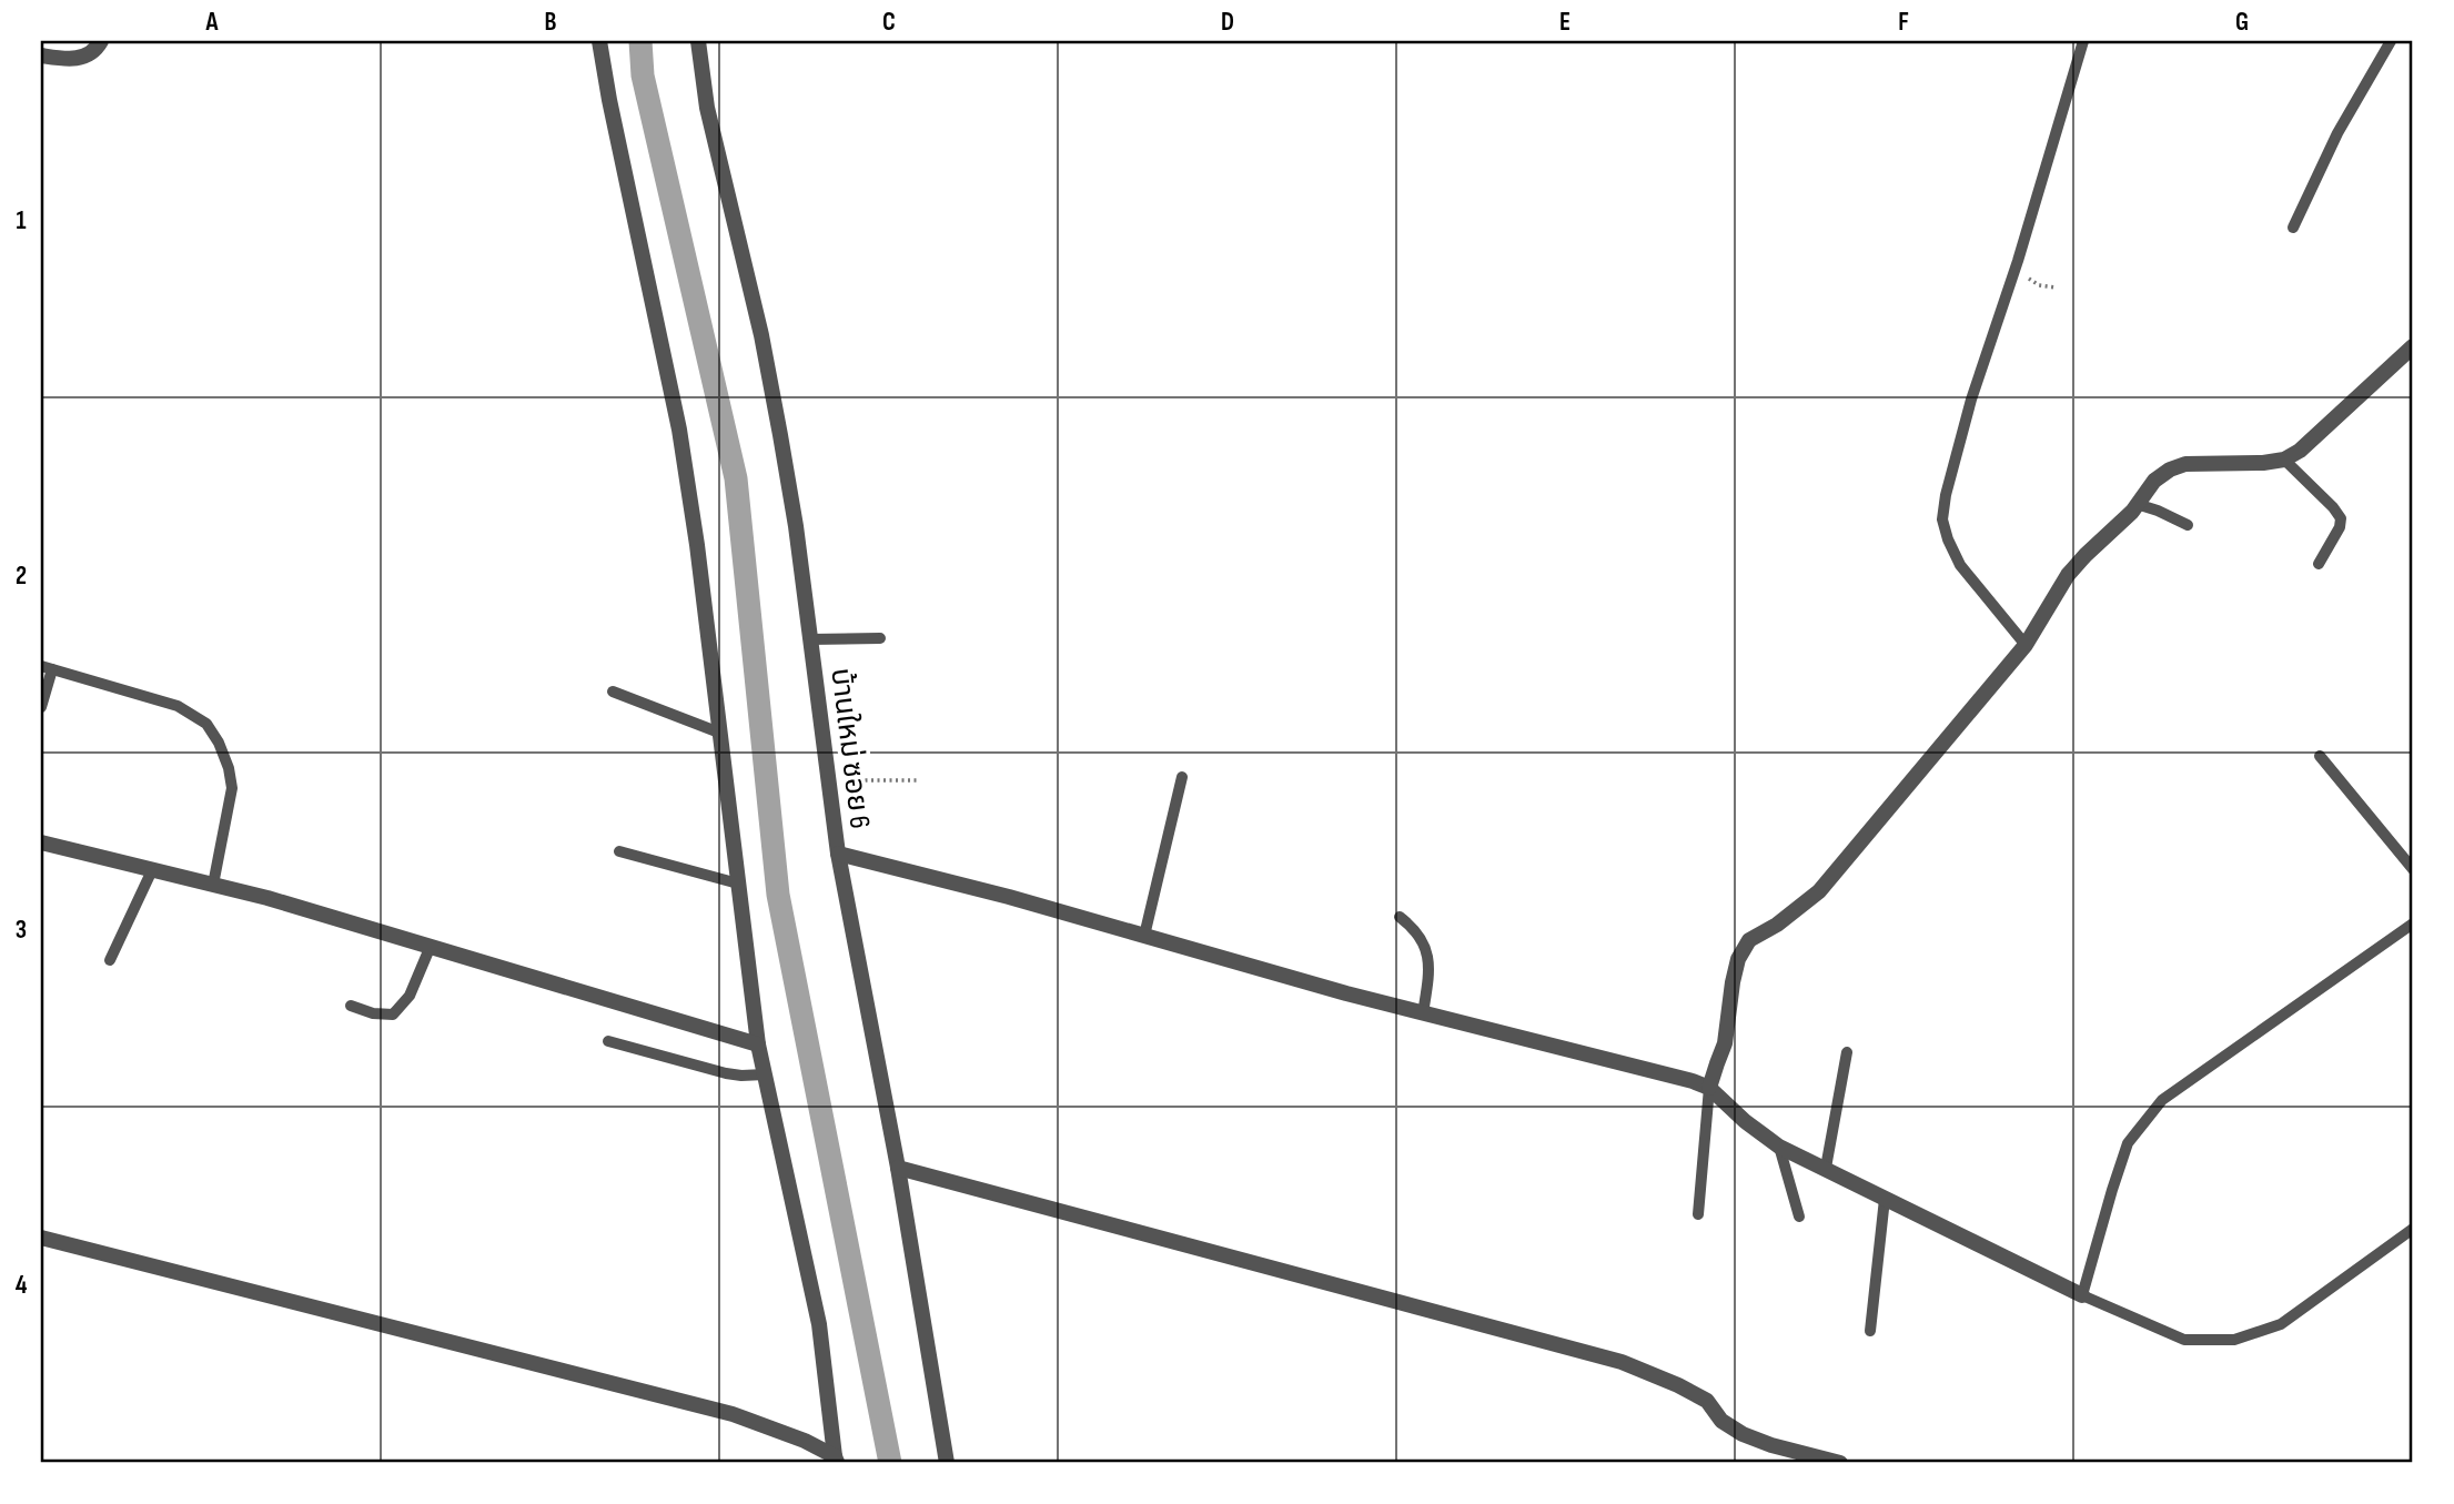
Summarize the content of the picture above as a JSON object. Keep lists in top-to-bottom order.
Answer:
{
  "streets": {
    "street": ["บ้านใหม่ ซอย 6"]
  },
  "grid": {
    "columns": [
      "A",
      "B",
      "C",
      "D",
      "E",
      "F",
      "G"
    ],
    "rows": [
      "1",
      "2",
      "3",
      "4"
    ]
  }
}
